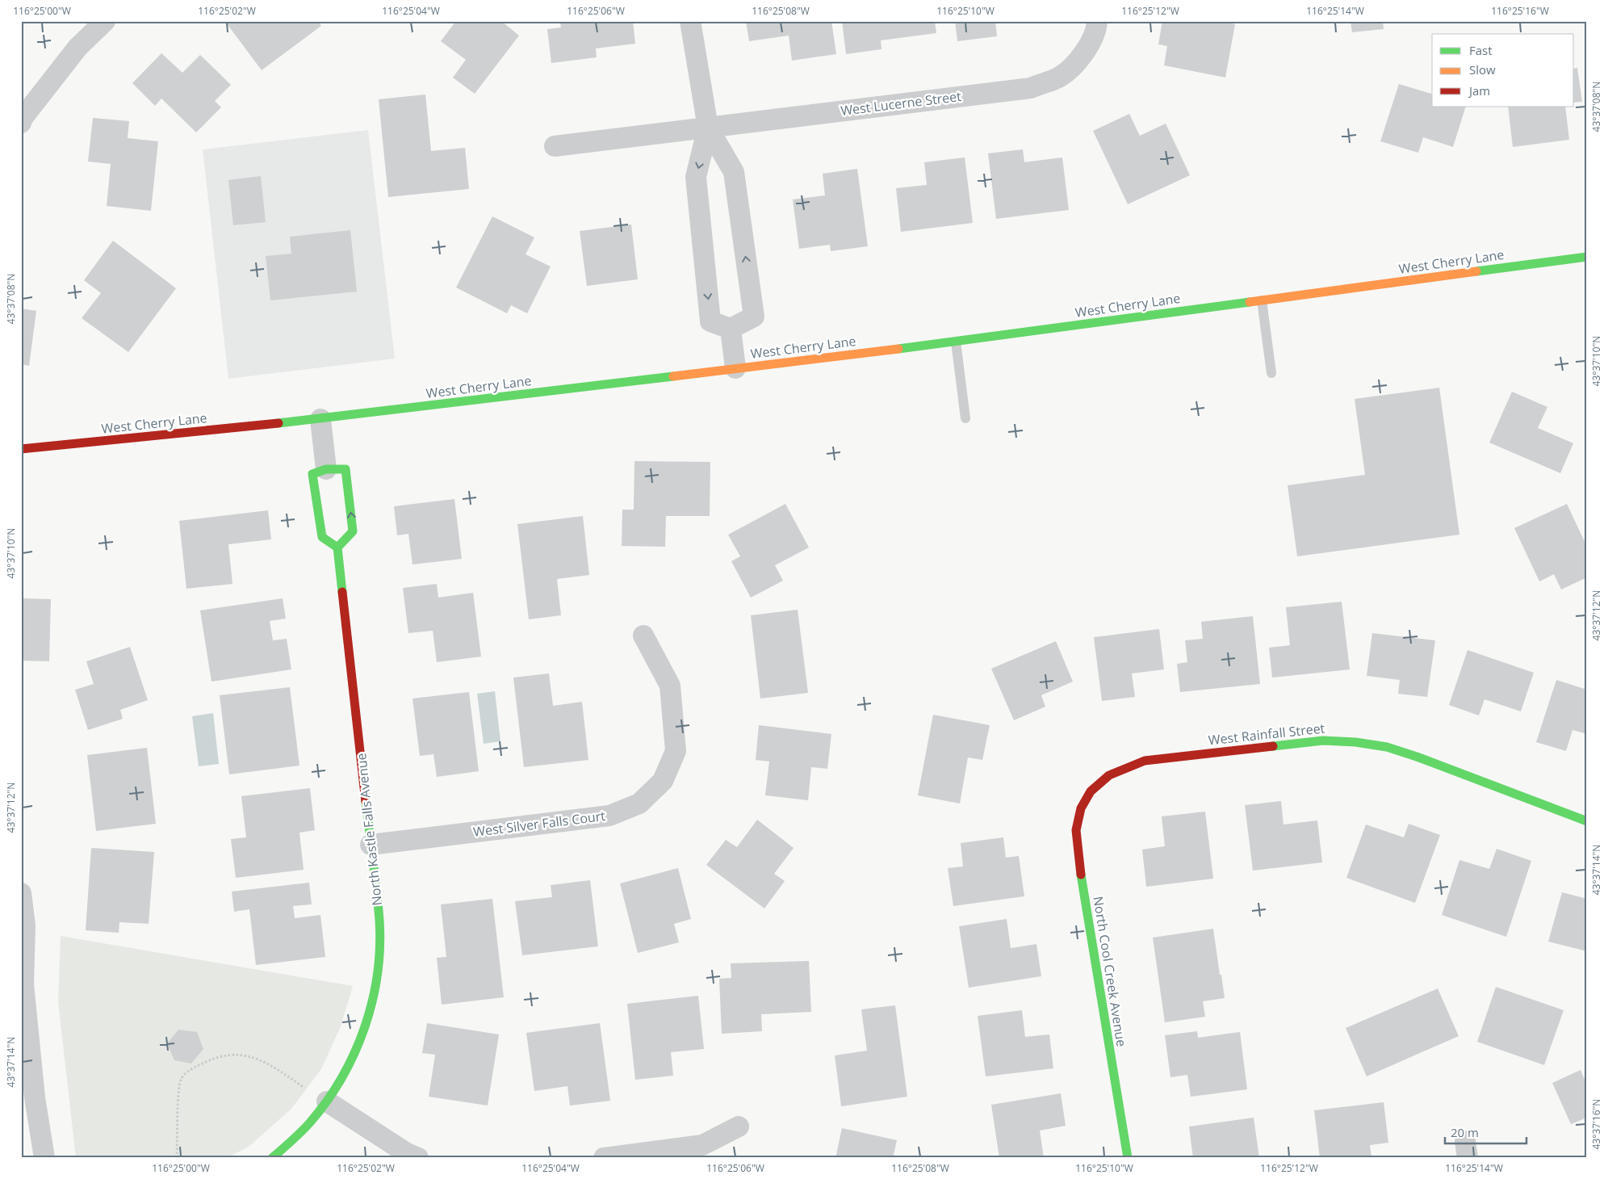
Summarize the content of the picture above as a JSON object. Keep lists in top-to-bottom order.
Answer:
{
  "streets": {
    "street": [
      "West Lucerne Street",
      "West Cherry Lane",
      "West Rainfall Street",
      "West Silver Falls Court",
      "North Kastle Falls Avenue",
      "North Cool Creek Avenue"
    ]
  },
  "crossings": [
    ["West Rainfall Street", "North Cool Creek Avenue"],
    ["West Silver Falls Court", "North Kastle Falls Avenue"]
  ],
  "legend": ["Fast", "Slow", "Jam"],
  "scale_bar": "20 m",
  "coordinates": [
    "116°25'00\"W",
    "116°25'02\"W",
    "116°25'04\"W",
    "116°25'06\"W",
    "116°25'08\"W",
    "116°25'10\"W",
    "116°25'12\"W",
    "116°25'14\"W",
    "116°25'16\"W",
    "43°37'08\"N",
    "43°37'10\"N",
    "43°37'12\"N",
    "43°37'14\"N",
    "43°37'16\"N"
  ]
}
